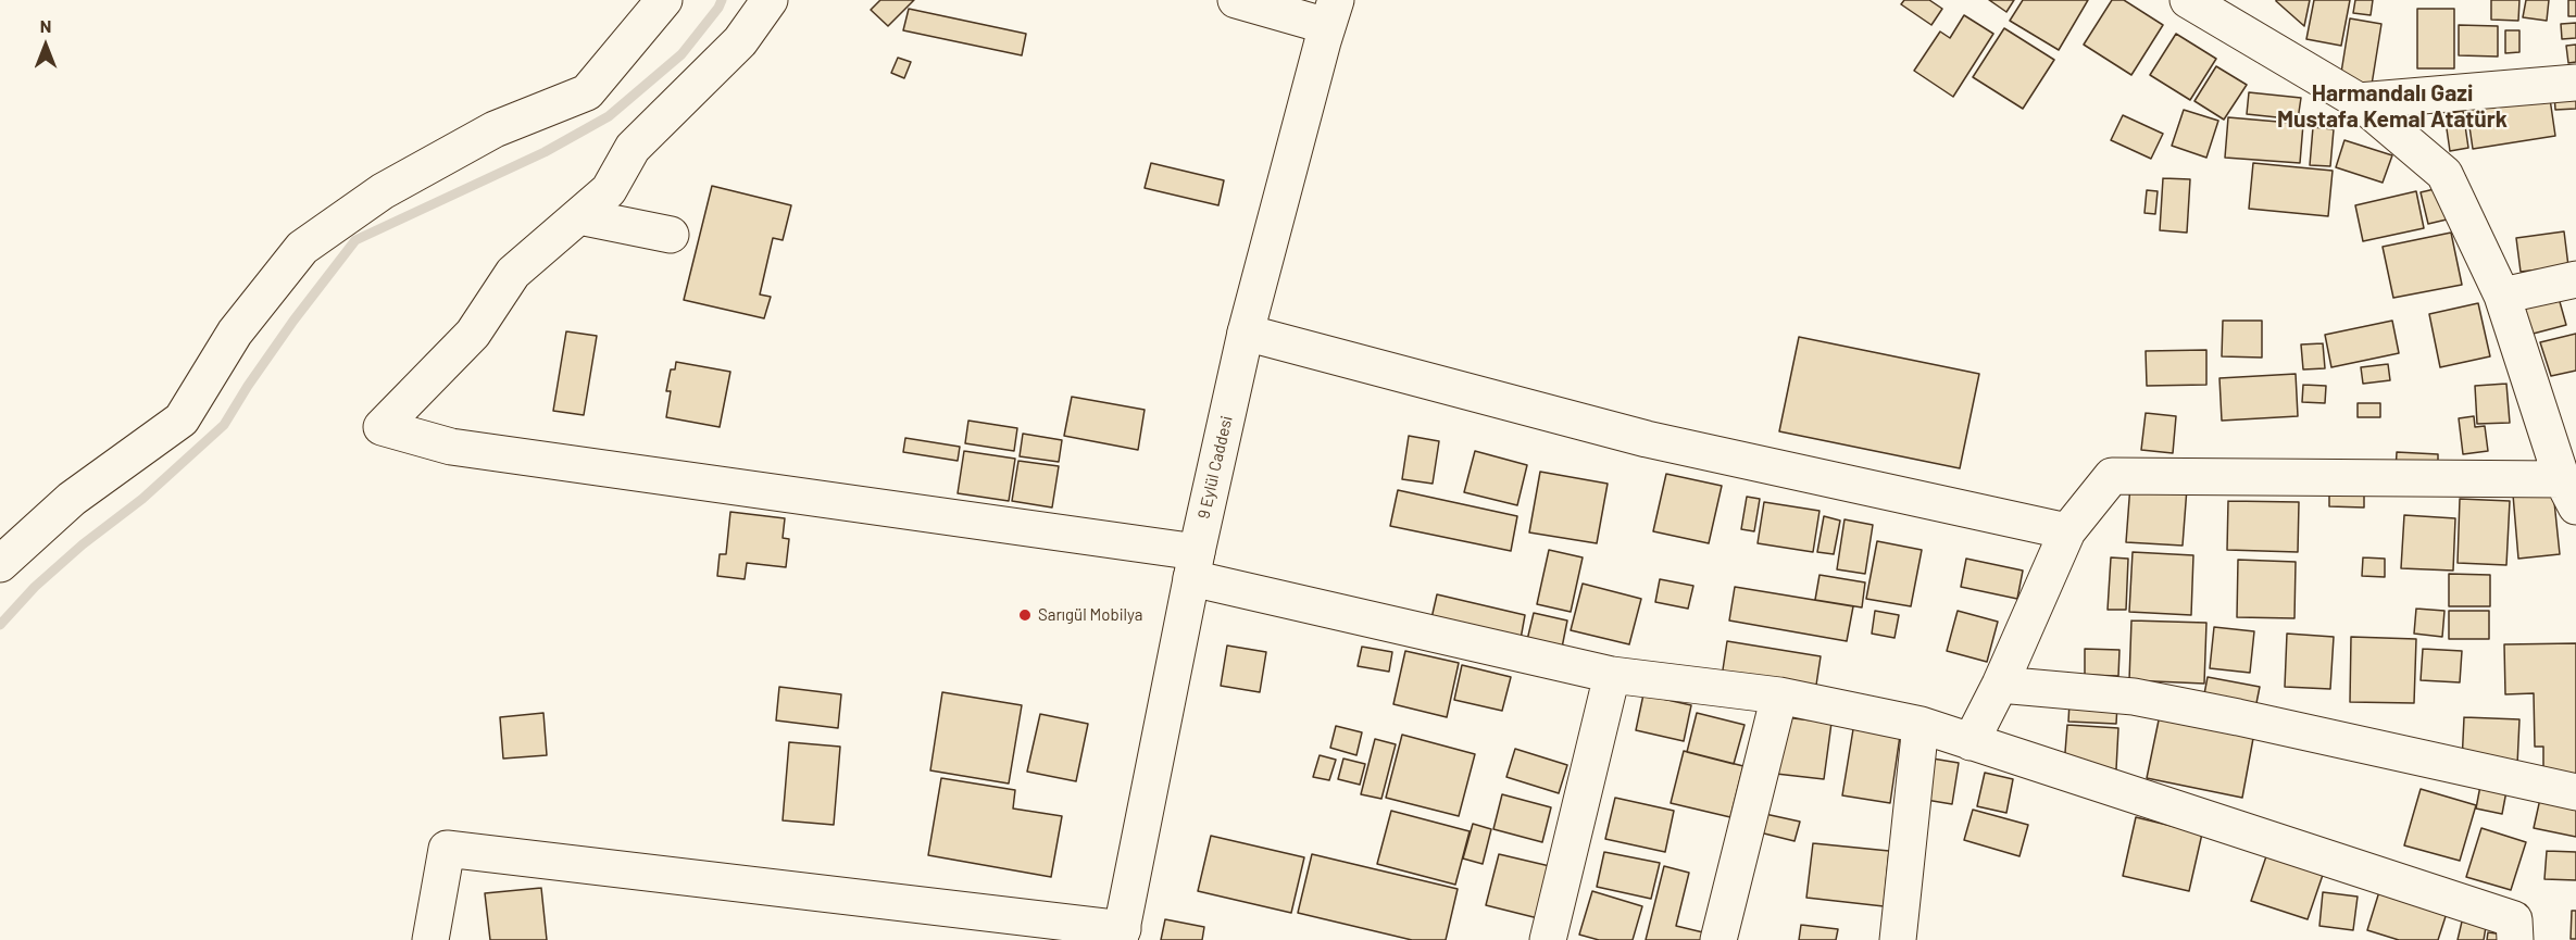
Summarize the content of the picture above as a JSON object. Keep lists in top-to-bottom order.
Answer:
{
  "streets": {
    "street": ["9 Eylül Caddesi"]
  },
  "districts": ["Harmandalı Gazi Mustafa Kemal Atatürk"],
  "places": ["Sarıgül Mobilya"],
  "north": "top"
}
